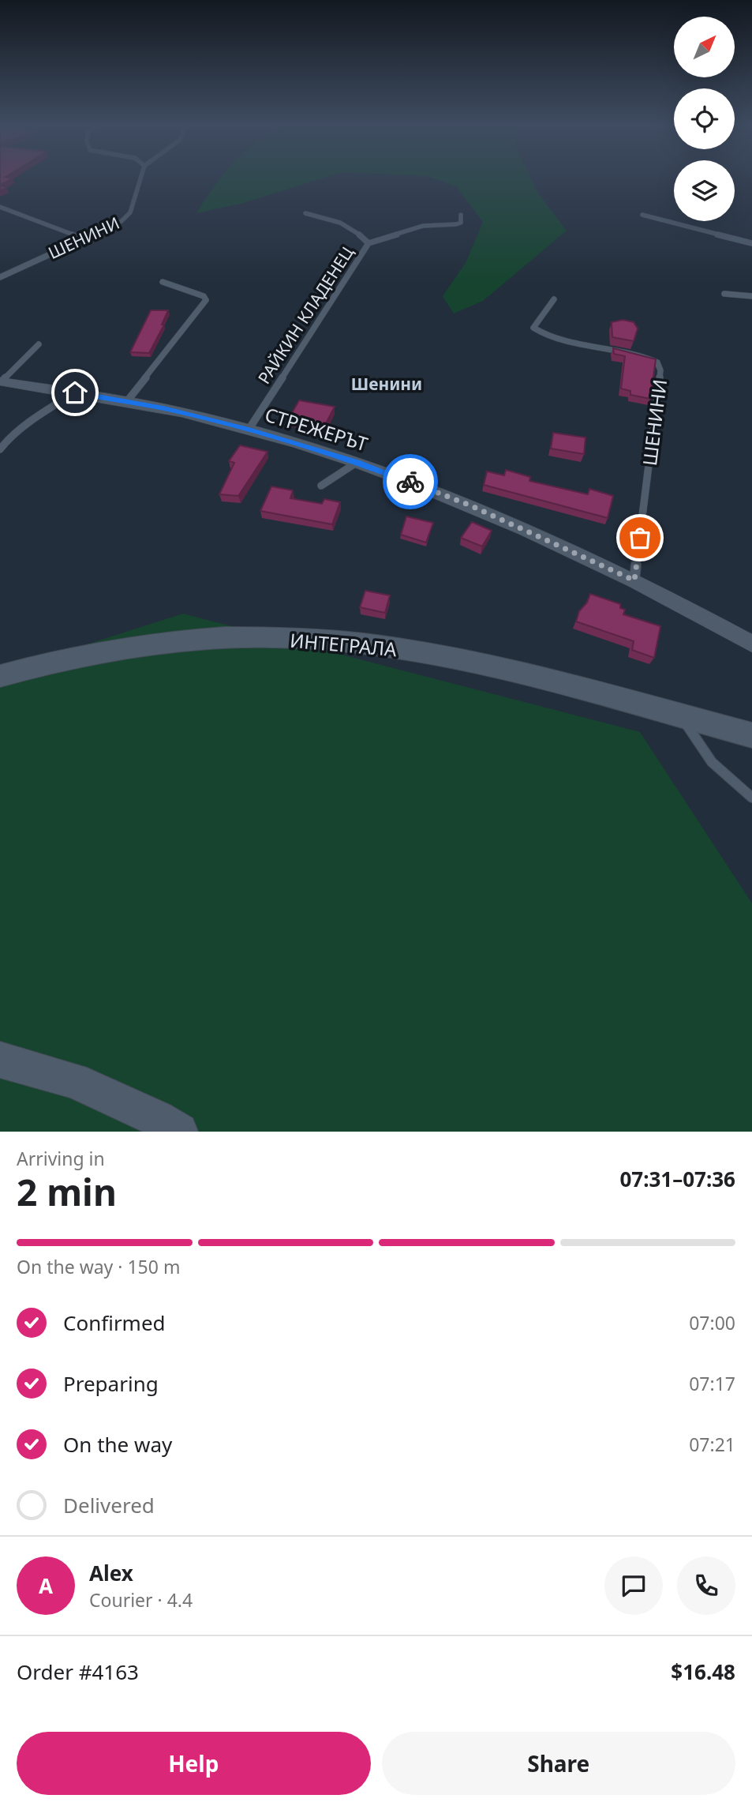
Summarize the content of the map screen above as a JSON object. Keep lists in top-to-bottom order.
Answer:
{
  "streets": {
    "street": ["СТРЕЖЕРЪТ", "ИНТЕГРАЛА"],
    "lane": ["ШЕНИНИ", "РАЙКИН КЛАДЕНЕЦ"]
  },
  "crossings": [
    ["ШЕНИНИ", "СТРЕЖЕРЪТ"],
    ["РАЙКИН КЛАДЕНЕЦ", "СТРЕЖЕРЪТ"]
  ],
  "districts": ["Шенини"],
  "north": "top right",
  "page": {
    "heading": ["2 min", "Arriving in", "07:31–07:36"],
    "panel": [
      "Alex",
      "Courier · 4.4",
      "Order #4163",
      "$16.48"
    ],
    "bar": "On the way · 150 m",
    "list": [
      ["Confirmed", "07:00"],
      ["Preparing", "07:17"],
      ["On the way", "07:21"],
      "Delivered"
    ],
    "round": "A",
    "buttons": ["Help", "Share"]
  }
}
